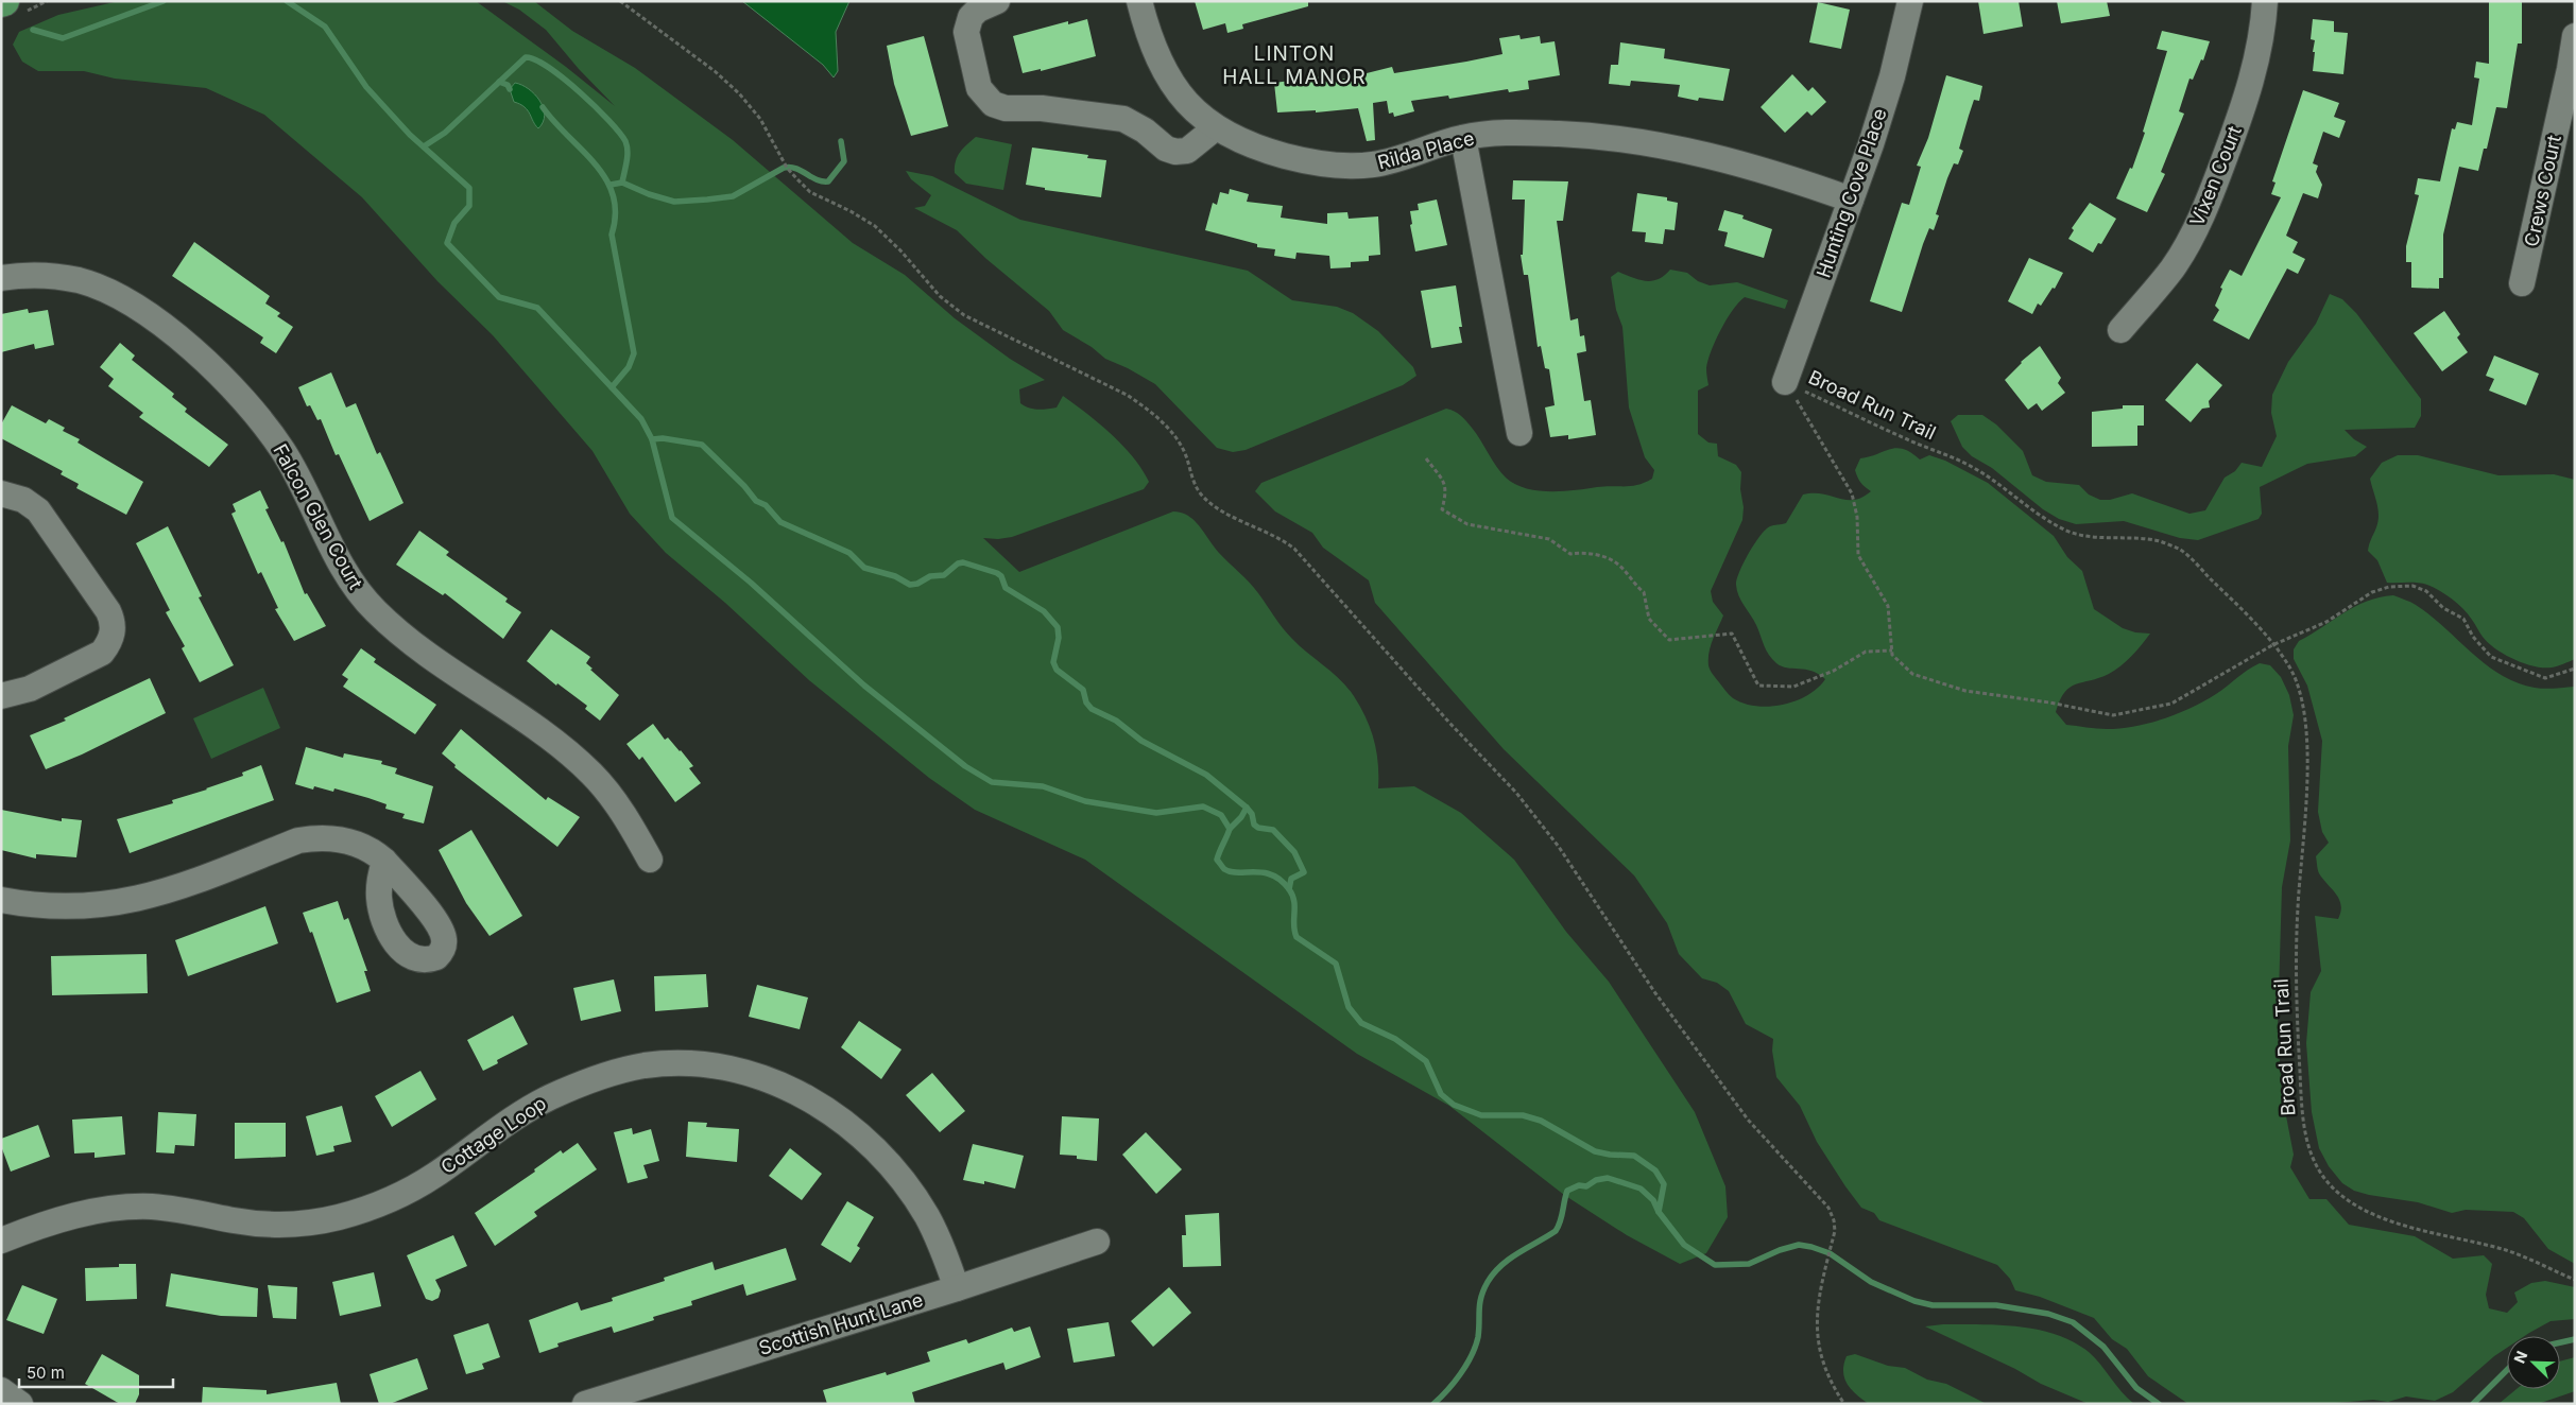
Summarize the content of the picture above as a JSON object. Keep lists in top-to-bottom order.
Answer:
{
  "streets": {
    "street": [
      "Rilda Place",
      "Vixen Court",
      "Crews Court",
      "Hunting Cove Place",
      "Falcon Glen Court",
      "Cottage Loop",
      "Scottish Hunt Lane"
    ],
    "path": ["Broad Run Trail"]
  },
  "crossings": [
    ["Rilda Place", "Hunting Cove Place"],
    ["Hunting Cove Place", "Broad Run Trail"],
    ["Cottage Loop", "Scottish Hunt Lane"]
  ],
  "districts": ["LINTON HALL MANOR"],
  "scale_bar": "50 m",
  "north": "top left"
}
